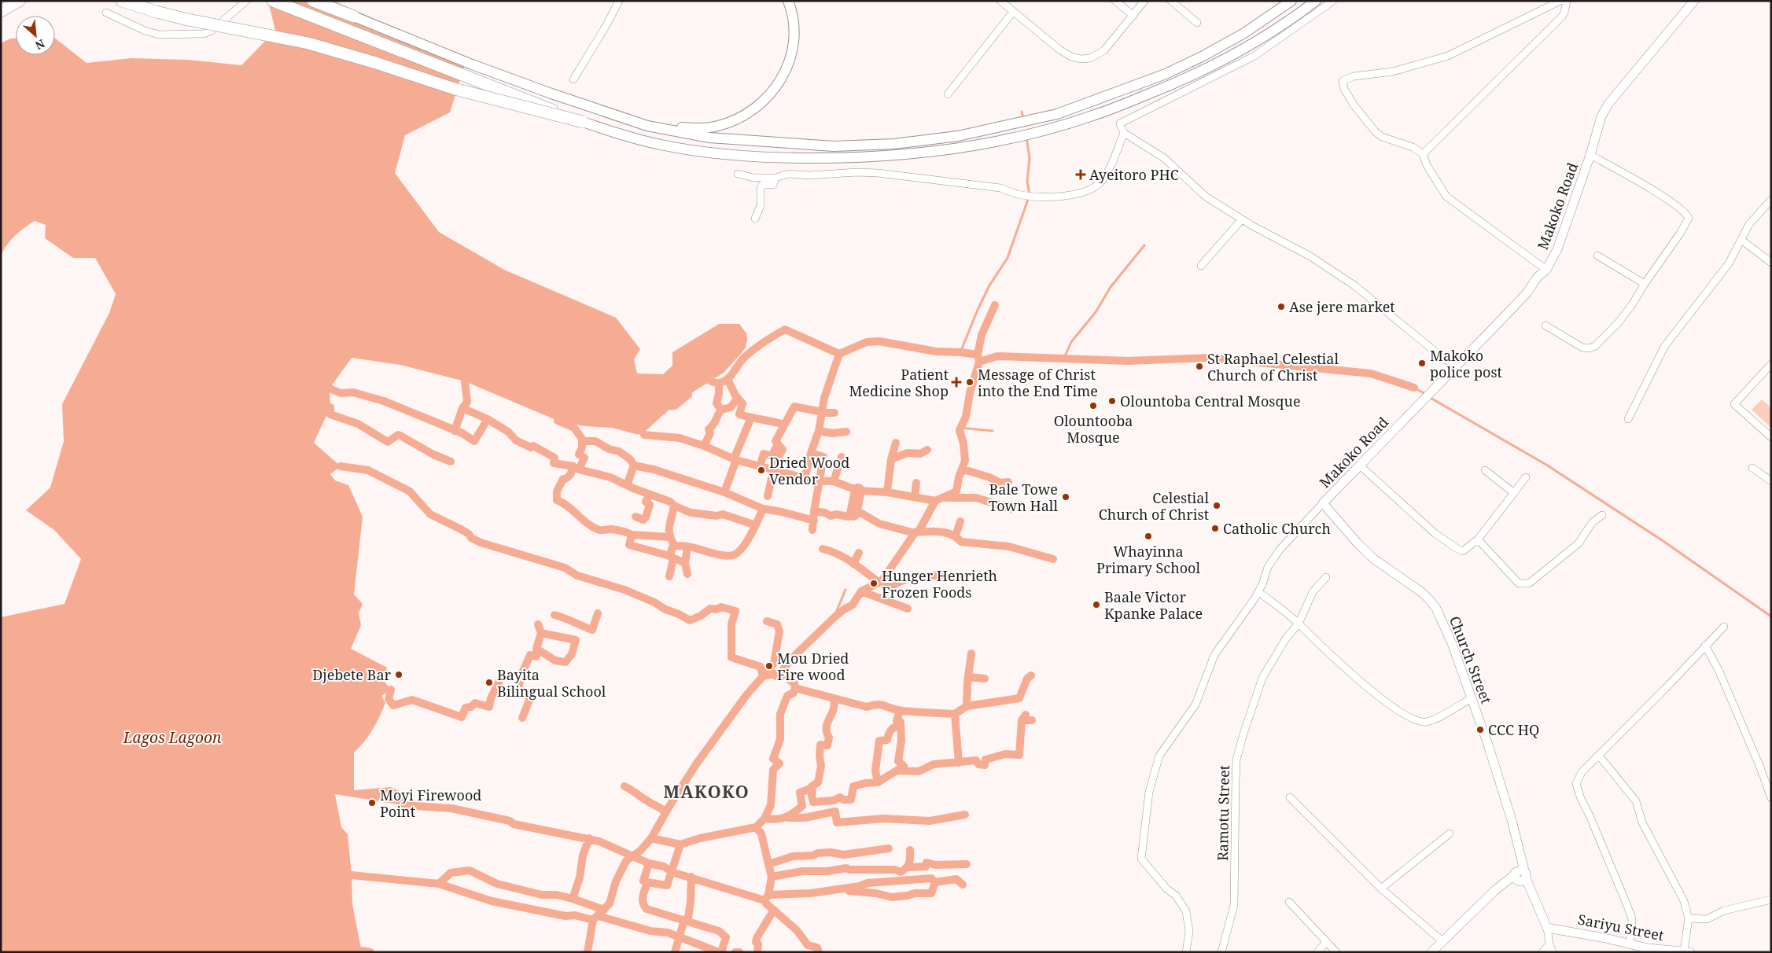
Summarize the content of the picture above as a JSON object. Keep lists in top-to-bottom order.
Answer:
{
  "streets": {
    "street": [
      "Makoko Road",
      "Church Street",
      "Ramotu Street",
      "Sariyu Street"
    ]
  },
  "crossings": [
    ["Makoko Road", "Church Street"],
    ["Church Street", "Sariyu Street"]
  ],
  "districts": ["MAKOKO"],
  "water": ["Lagos Lagoon"],
  "places": {
    "health": ["Ayeitoro PHC", "Patient Medicine Shop"],
    "other": [
      "Ase jere market",
      "Makoko police post",
      "St Raphael Celestial Church of Christ",
      "Message of Christ into the End Time",
      "Olountoba Central Mosque",
      "Olountooba Mosque",
      "Dried Wood Vendor",
      "Bale Towe Town Hall",
      "Celestial Church of Christ",
      "Catholic Church",
      "Whayinna Primary School",
      "Hunger Henrieth Frozen Foods",
      "Baale Victor Kpanke Palace",
      "Mou Dried Fire wood",
      "Djebete Bar",
      "Bayita Bilingual School",
      "CCC HQ",
      "Moyi Firewood Point"
    ]
  },
  "north": "bottom right"
}
